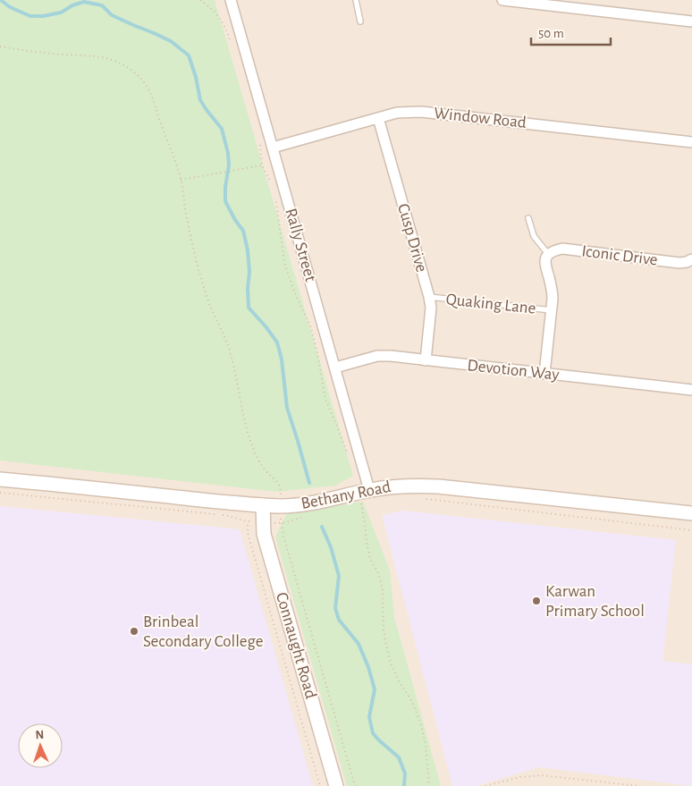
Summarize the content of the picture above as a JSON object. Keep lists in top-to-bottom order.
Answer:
{
  "streets": {
    "street": [
      "Window Road",
      "Cusp Drive",
      "Rally Street",
      "Iconic Drive",
      "Devotion Way",
      "Bethany Road",
      "Connaught Road"
    ],
    "lane": ["Quaking Lane"]
  },
  "crossings": [
    ["Window Road", "Cusp Drive"],
    ["Window Road", "Rally Street"],
    ["Cusp Drive", "Quaking Lane"],
    ["Cusp Drive", "Devotion Way"],
    ["Rally Street", "Devotion Way"],
    ["Rally Street", "Bethany Road"],
    ["Bethany Road", "Connaught Road"]
  ],
  "places": ["Karwan Primary School", "Brinbeal Secondary College"],
  "scale_bar": "50 m",
  "north": "top"
}
